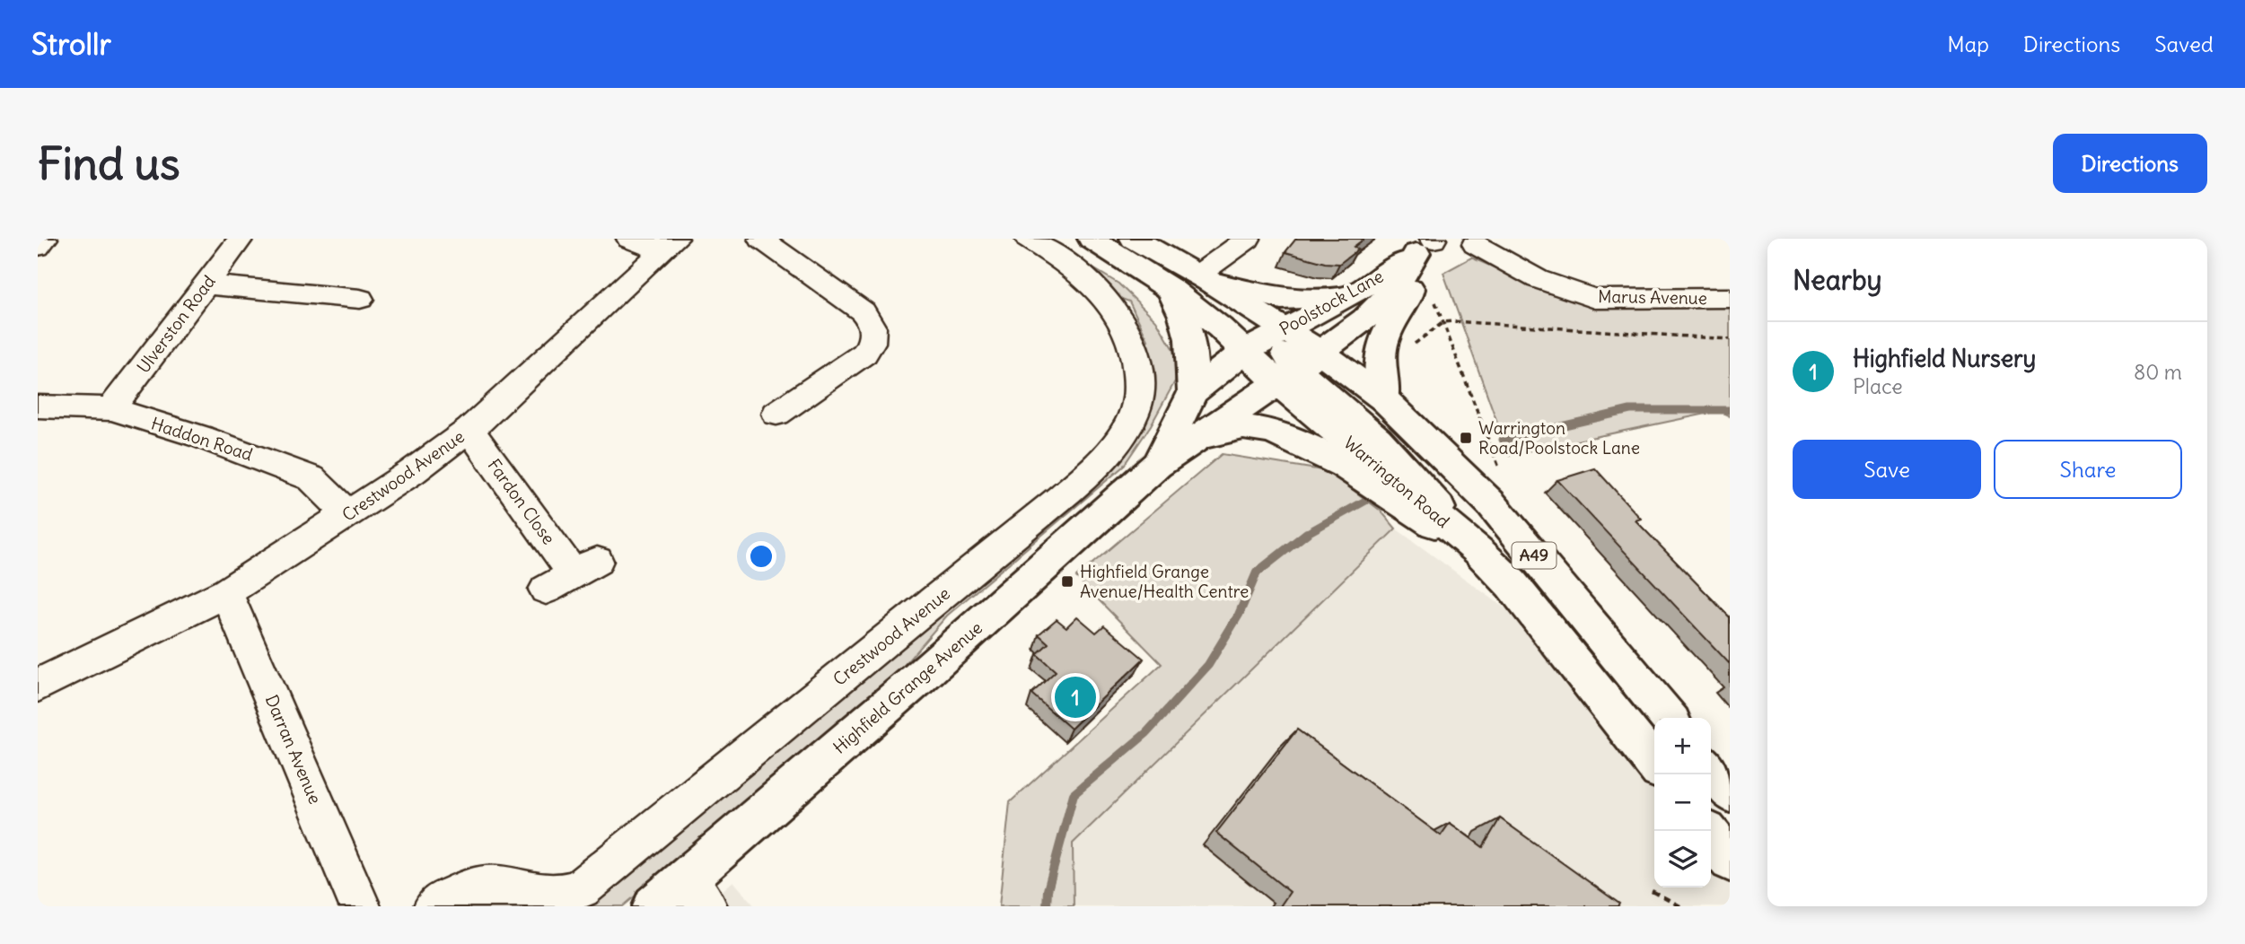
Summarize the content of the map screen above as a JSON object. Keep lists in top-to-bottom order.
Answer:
{
  "streets": {
    "main road": [
      "Poolstock Lane",
      "Warrington Road",
      "A49",
      "Highfield Grange Avenue"
    ],
    "street": [
      "Marus Avenue",
      "Ulverston Road",
      "Haddon Road",
      "Crestwood Avenue",
      "Fardon Close",
      "Darran Avenue"
    ]
  },
  "crossings": [
    ["Poolstock Lane", "Warrington Road"],
    ["Poolstock Lane", "Highfield Grange Avenue"],
    ["Ulverston Road", "Haddon Road"],
    ["Haddon Road", "Crestwood Avenue"],
    ["Crestwood Avenue", "Fardon Close"],
    ["Crestwood Avenue", "Darran Avenue"],
    ["Warrington Road", "Highfield Grange Avenue"]
  ],
  "places": {
    "transit": ["Warrington Road/Poolstock Lane", "Highfield Grange Avenue/Health Centre"]
  },
  "page": {
    "header": "Strollr",
    "nav": ["Map", "Directions", "Saved"],
    "buttons": [
      "Directions",
      ["Save", "Share"]
    ],
    "title": "Find us",
    "heading": "Nearby",
    "list": [
      {
        "mark": "1",
        "name": "Highfield Nursery",
        "note": "Place",
        "value": "80 m"
      }
    ],
    "pins": "1",
    "map_buttons": ["+", "−"]
  }
}
